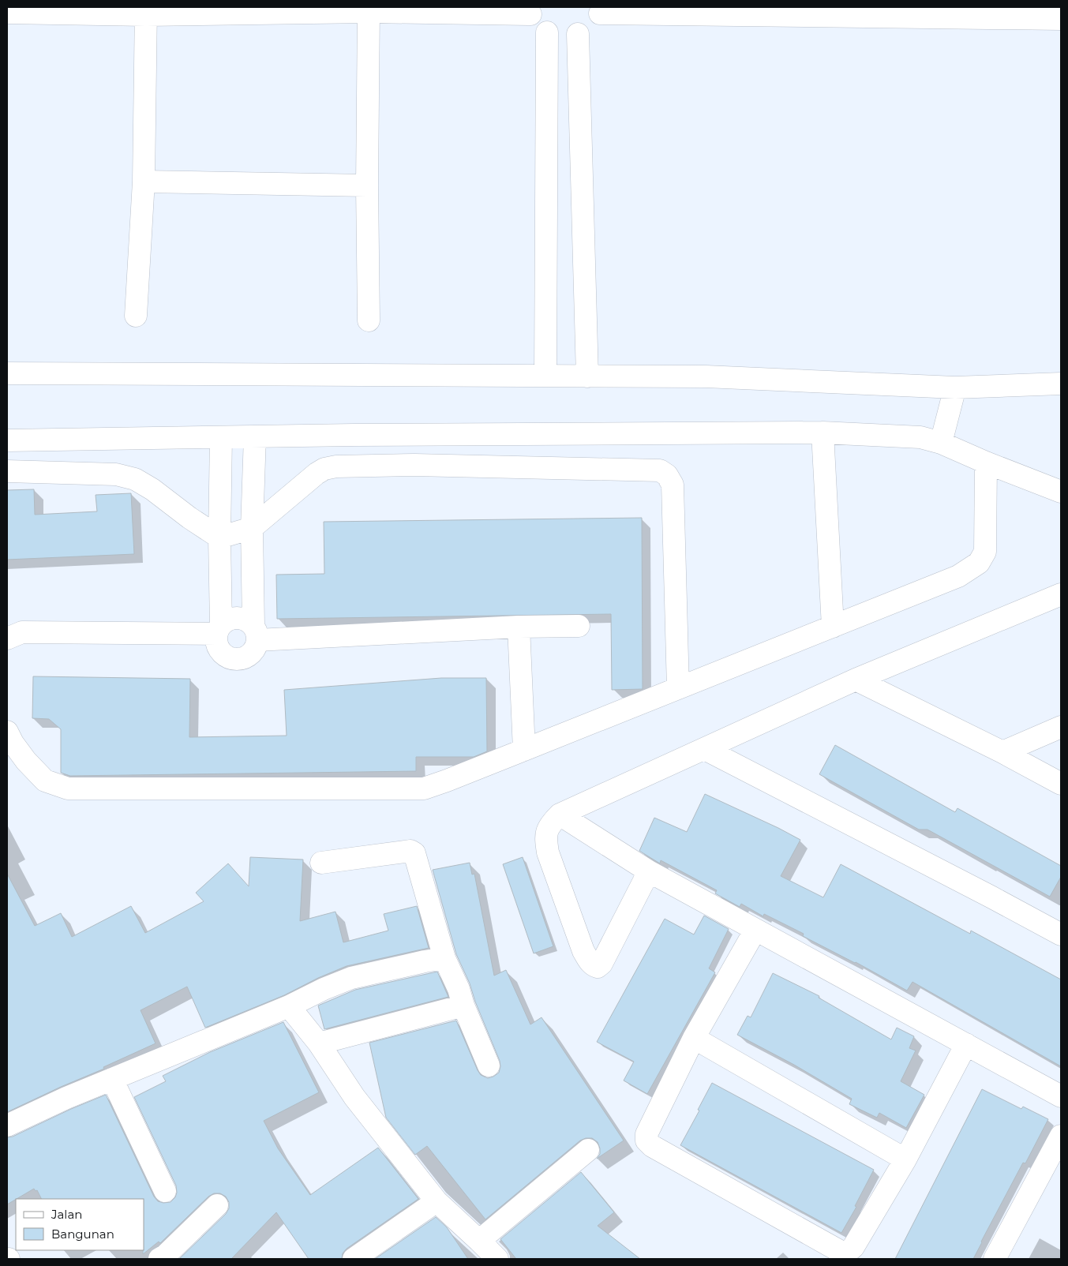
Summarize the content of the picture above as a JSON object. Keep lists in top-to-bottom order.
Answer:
{
  "legend": ["Jalan", "Bangunan"]
}
